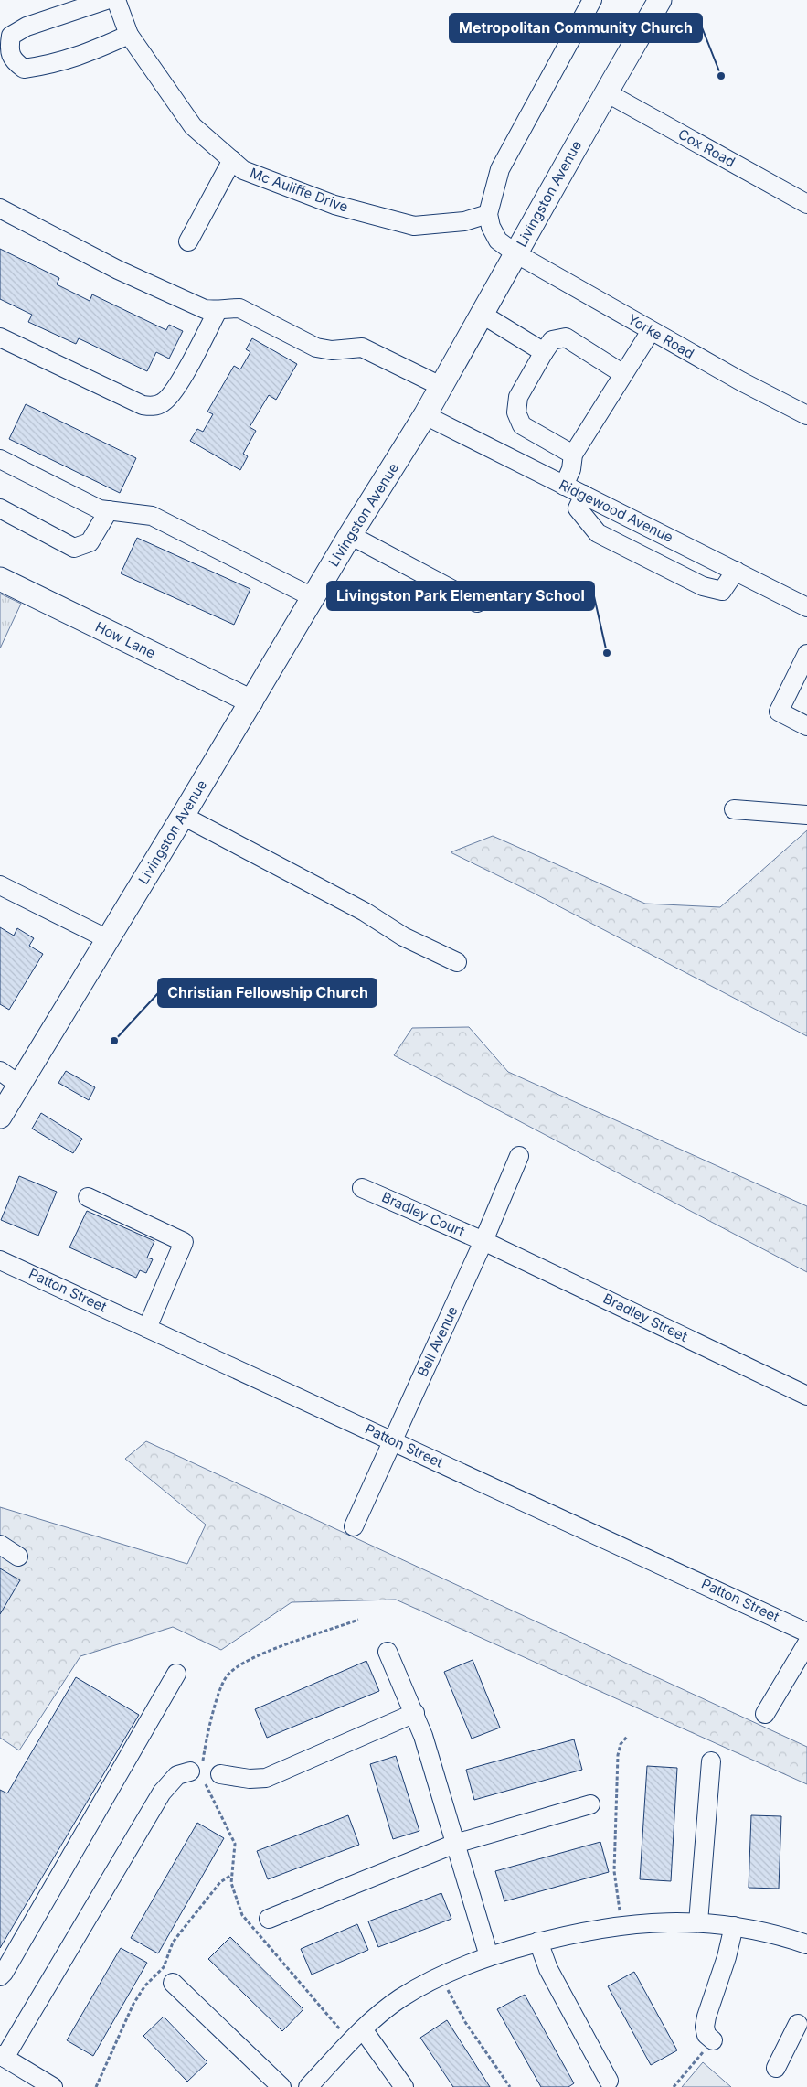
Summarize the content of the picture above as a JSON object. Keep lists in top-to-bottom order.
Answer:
{
  "streets": {
    "main road": ["Livingston Avenue", "How Lane"],
    "street": [
      "Cox Road",
      "Mc Auliffe Drive",
      "Yorke Road",
      "Ridgewood Avenue",
      "Bradley Court",
      "Patton Street",
      "Bradley Street",
      "Bell Avenue"
    ]
  },
  "crossings": [
    ["Cox Road", "Livingston Avenue"],
    ["Livingston Avenue", "Yorke Road"],
    ["Livingston Avenue", "Ridgewood Avenue"],
    ["Livingston Avenue", "How Lane"],
    ["Bradley Court", "Bradley Street"],
    ["Bradley Court", "Bell Avenue"],
    ["Patton Street", "Bell Avenue"],
    ["Bradley Street", "Bell Avenue"]
  ],
  "places": ["Metropolitan Community Church", "Livingston Park Elementary School", "Christian Fellowship Church"]
}
